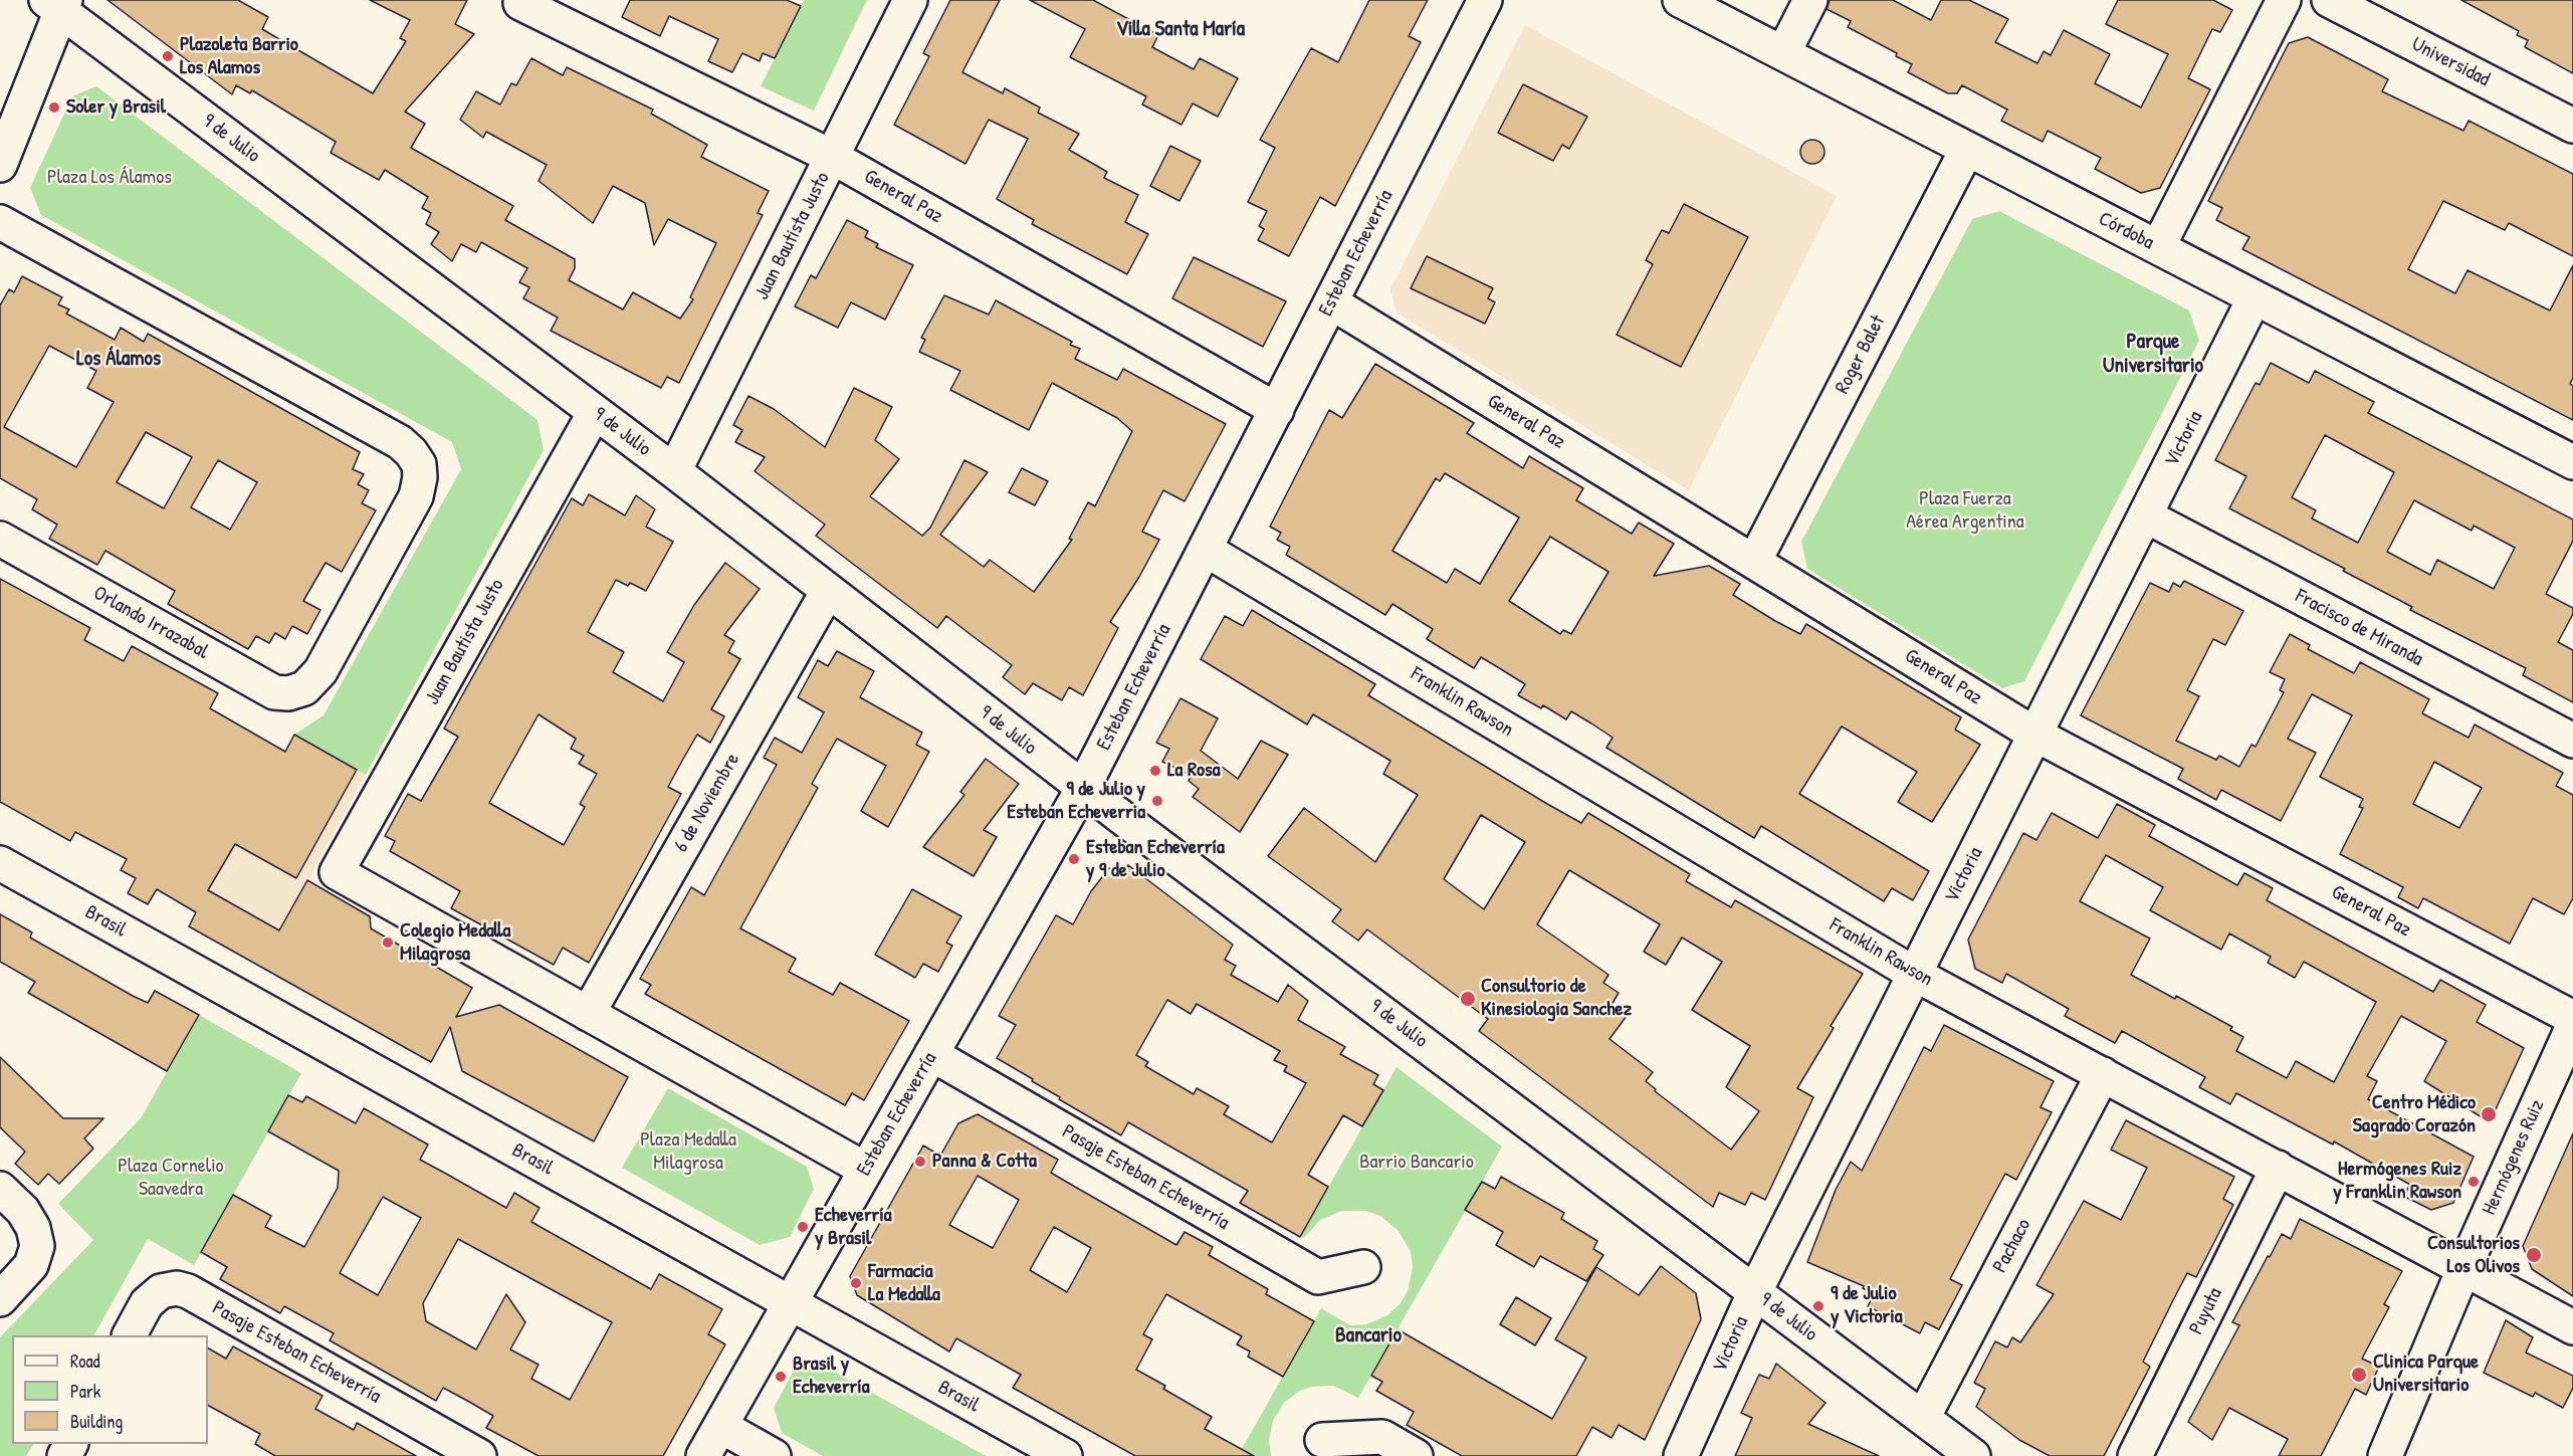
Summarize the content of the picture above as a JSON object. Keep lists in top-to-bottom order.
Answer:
{
  "streets": {
    "street": [
      "Universidad",
      "9 de Julio",
      "General Paz",
      "Córdoba",
      "Juan Bautista Justo",
      "Esteban Echeverría",
      "Roger Balet",
      "Victoria",
      "Orlando Irrazabal",
      "Fracisco de Miranda",
      "Franklin Rawson",
      "6 de Noviembre",
      "Brasil",
      "Hermógenes Ruiz",
      "Pasaje Esteban Echeverría",
      "Pachaco",
      "Puyuta"
    ]
  },
  "crossings": [
    ["9 de Julio", "Juan Bautista Justo"],
    ["9 de Julio", "Esteban Echeverría"],
    ["9 de Julio", "Victoria"],
    ["9 de Julio", "6 de Noviembre"],
    ["9 de Julio", "Pachaco"],
    ["General Paz", "Juan Bautista Justo"],
    ["General Paz", "Esteban Echeverría"],
    ["General Paz", "Roger Balet"],
    ["General Paz", "Victoria"],
    ["Córdoba", "Roger Balet"],
    ["Córdoba", "Victoria"],
    ["Juan Bautista Justo", "6 de Noviembre"],
    ["Esteban Echeverría", "Franklin Rawson"],
    ["Esteban Echeverría", "Brasil"],
    ["Esteban Echeverría", "Pasaje Esteban Echeverría"],
    ["Victoria", "Fracisco de Miranda"],
    ["Victoria", "Franklin Rawson"],
    ["Franklin Rawson", "Hermógenes Ruiz"],
    ["Franklin Rawson", "Pachaco"],
    ["Franklin Rawson", "Puyuta"]
  ],
  "districts": [
    "Villa Santa María",
    "Parque Universitario",
    "Los Álamos",
    "Bancario"
  ],
  "parks": [
    "Plaza Los Álamos",
    "Plaza Fuerza Aérea Argentina",
    "Plaza Medalla Milagrosa",
    "Barrio Bancario",
    "Plaza Cornelio Saavedra"
  ],
  "places": [
    "Plazoleta Barrio Los Alamos",
    "Soler y Brasil",
    "La Rosa",
    "9 de Julio y Esteban Echeverria",
    "Esteban Echeverría y 9 de Julio",
    "Colegio Medalla Milagrosa",
    "Consultorio de Kinesiologia Sanchez",
    "Centro Médico Sagrado Corazón",
    "Panna & Cotta",
    "Hermógenes Ruiz y Franklin Rawson",
    "Echeverría y Brasil",
    "Consultorios Los Olivos",
    "Farmacia La Medalla",
    "9 de Julio y Victoria",
    "Clinica Parque Universitario",
    "Brasil y Echeverría"
  ],
  "legend": ["Road", "Park", "Building"]
}
